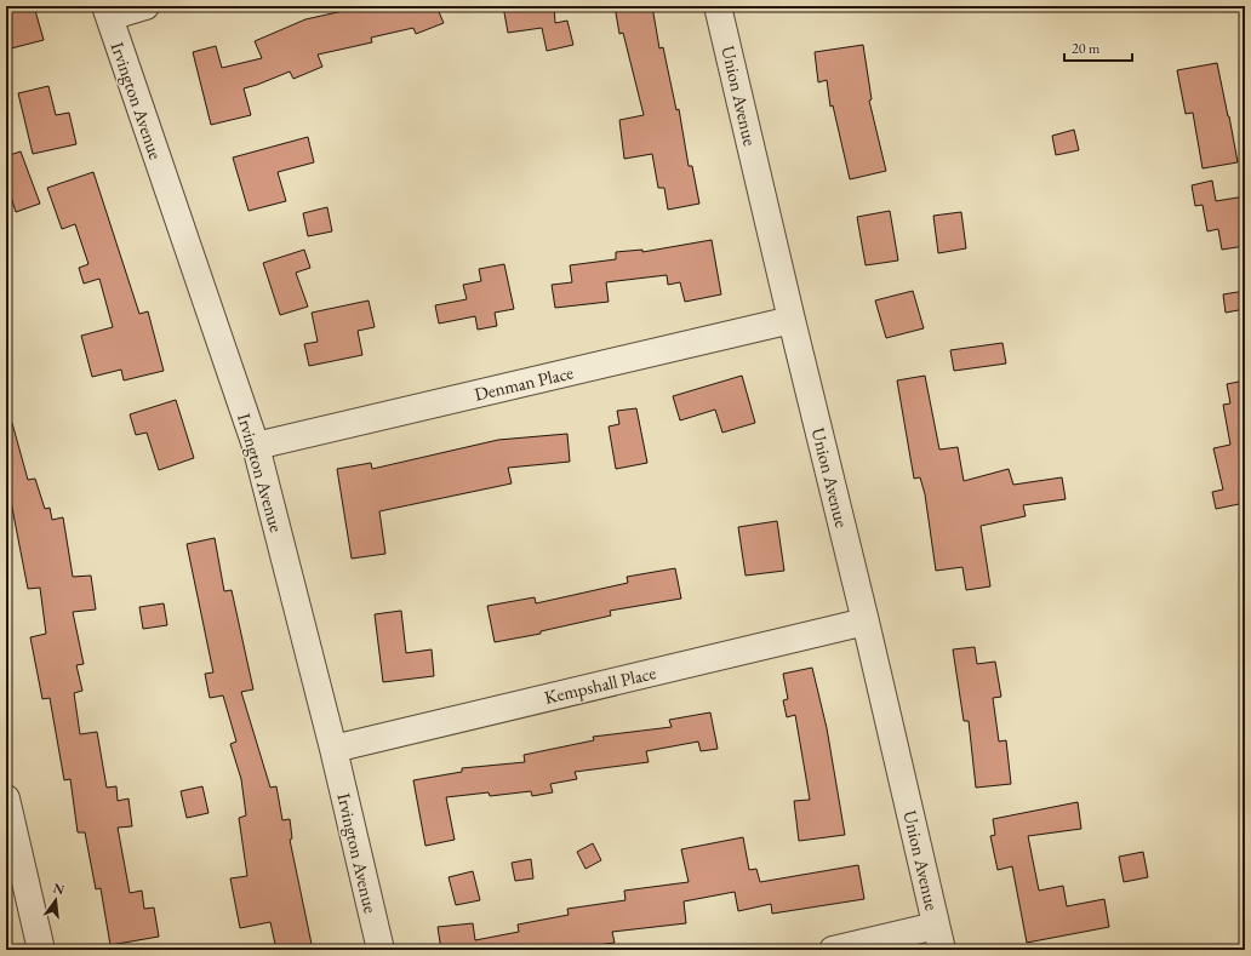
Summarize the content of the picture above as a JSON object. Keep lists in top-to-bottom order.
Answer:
{
  "streets": {
    "street": [
      "Union Avenue",
      "Irvington Avenue",
      "Denman Place",
      "Kempshall Place"
    ]
  },
  "crossings": [
    ["Union Avenue", "Denman Place"],
    ["Union Avenue", "Kempshall Place"],
    ["Irvington Avenue", "Denman Place"],
    ["Irvington Avenue", "Kempshall Place"]
  ],
  "scale_bar": "20 m",
  "north": "top"
}
